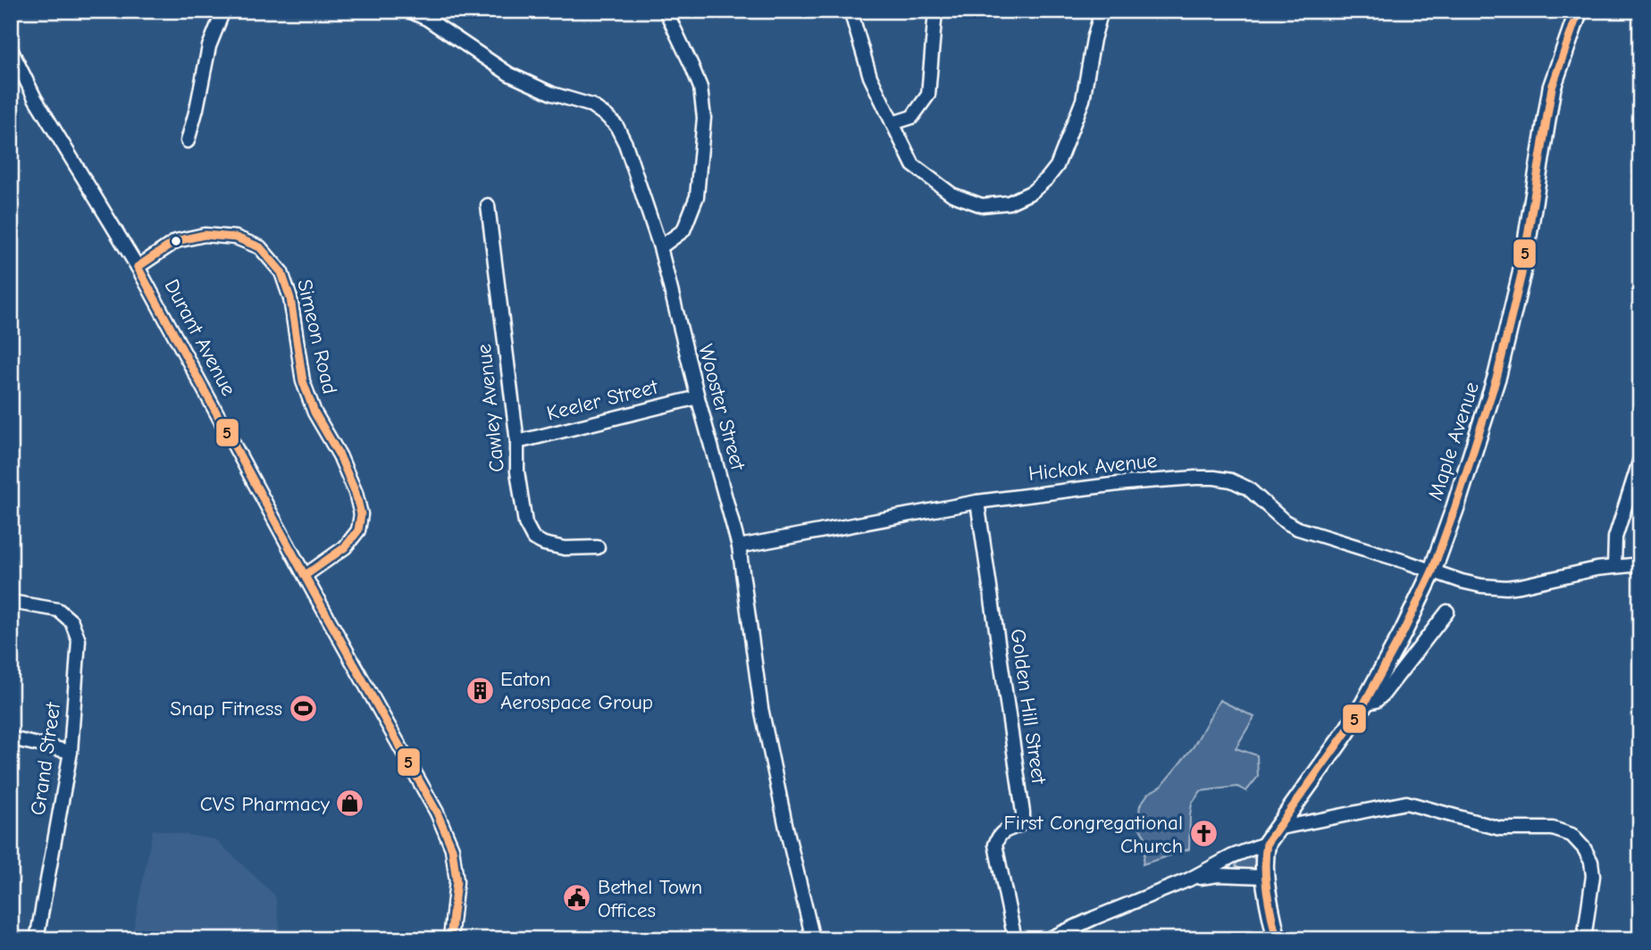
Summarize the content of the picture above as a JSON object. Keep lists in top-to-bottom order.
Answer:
{
  "streets": {
    "main road": ["Maple Avenue"],
    "street": [
      "Simeon Road",
      "Durant Avenue",
      "Keeler Street",
      "Wooster Street",
      "Cawley Avenue",
      "Hickok Avenue",
      "Golden Hill Street",
      "Grand Street"
    ]
  },
  "crossings": [
    ["Simeon Road", "Durant Avenue"],
    ["Keeler Street", "Wooster Street"],
    ["Keeler Street", "Cawley Avenue"],
    ["Wooster Street", "Hickok Avenue"],
    ["Maple Avenue", "Hickok Avenue"],
    ["Hickok Avenue", "Golden Hill Street"]
  ],
  "places": {
    "building": ["Eaton Aerospace Group"],
    "sports": ["Snap Fitness"],
    "shop": ["CVS Pharmacy"],
    "church": ["First Congregational Church"],
    "public building": ["Bethel Town Offices"]
  },
  "lines": ["transit line 5"]
}
